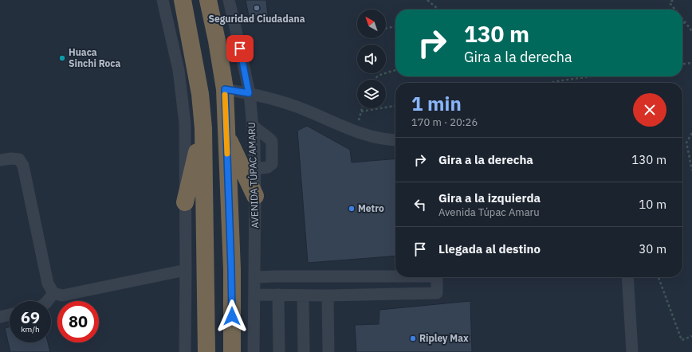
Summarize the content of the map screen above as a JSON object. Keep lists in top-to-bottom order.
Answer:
{
  "streets": {
    "street": ["AVENIDA TÚPAC AMARU"]
  },
  "places": [
    "Seguridad Ciudadana",
    "Huaca Sinchi Roca",
    "Metro",
    "Ripley Max"
  ],
  "north": "top left",
  "page": {
    "turn": ["130 m", "Gira a la derecha"],
    "heading": ["1 min", "170 m · 20:26"],
    "list": [
      {
        "name": "Gira a la derecha",
        "value": "130 m"
      },
      {
        "name": "Gira a la izquierda",
        "note": "Avenida Túpac Amaru",
        "value": "10 m"
      },
      {
        "name": "Llegada al destino",
        "value": "30 m"
      }
    ],
    "speed": "69 km/h",
    "limit": "80"
  }
}
